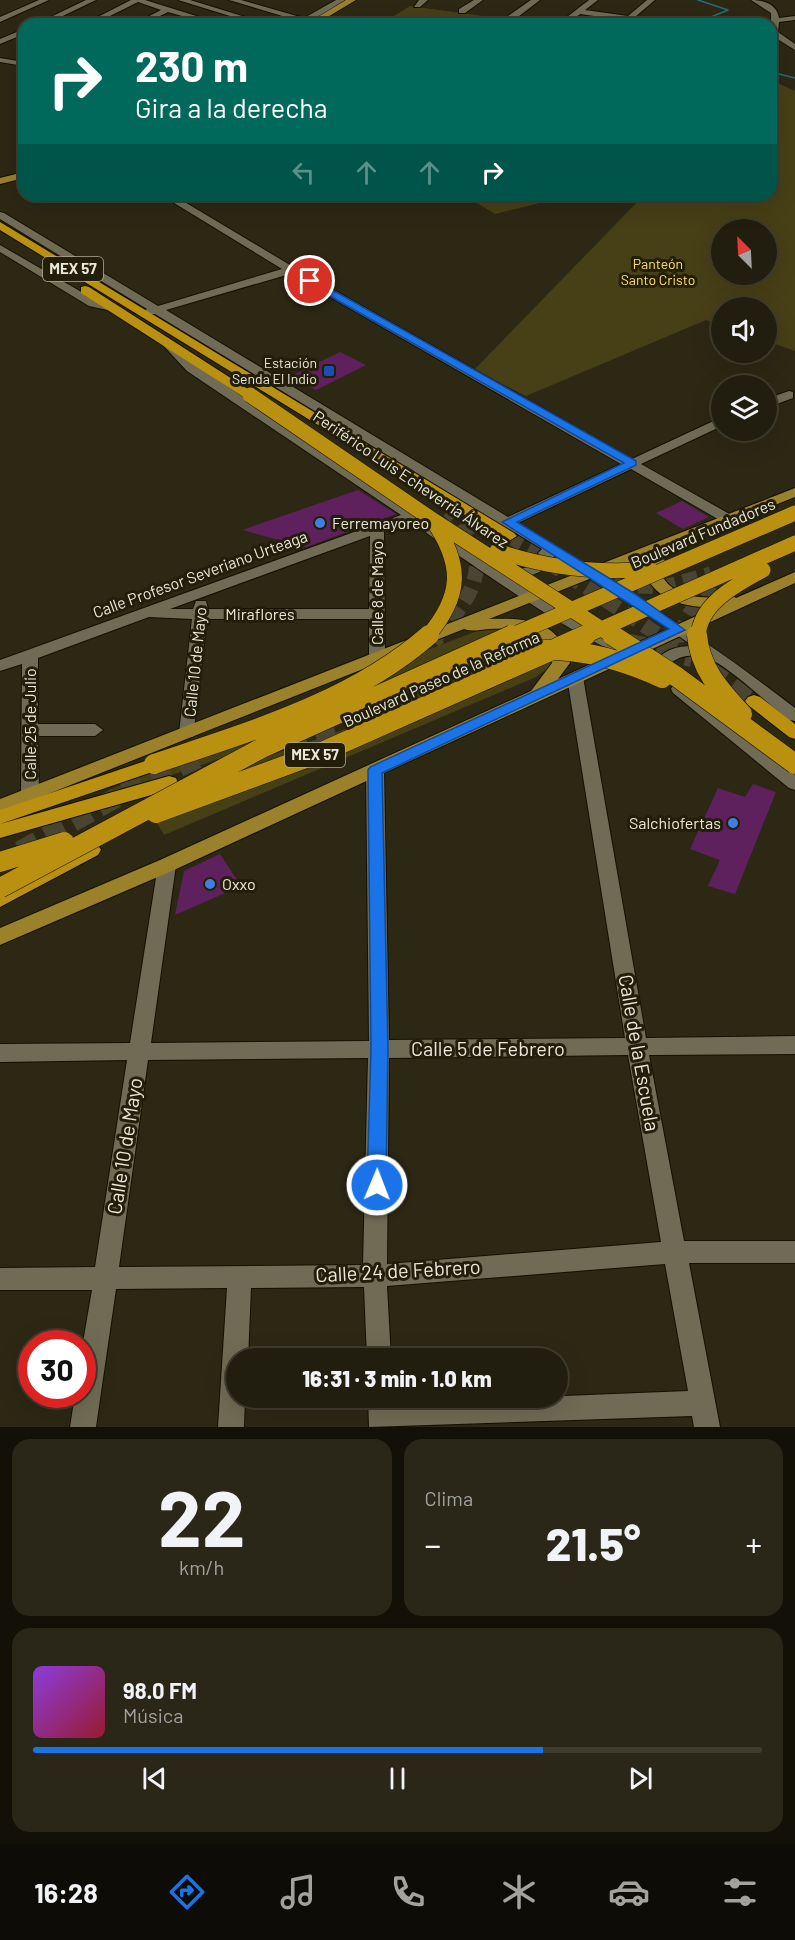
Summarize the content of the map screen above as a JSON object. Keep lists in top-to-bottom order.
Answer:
{
  "streets": {
    "highway": [
      "MEX 57",
      "Periférico Luis Echeverría Álvarez",
      "Boulevard Fundadores",
      "Boulevard Paseo de la Reforma"
    ],
    "street": [
      "Calle Profesor Severiano Urteaga",
      "Calle 8 de Mayo",
      "Miraflores",
      "Calle 10 de Mayo",
      "Calle 25 de Julio",
      "Calle 5 de Febrero",
      "Calle de la Escuela",
      "Calle 24 de Febrero"
    ]
  },
  "crossings": [
    ["Boulevard Fundadores", "Boulevard Paseo de la Reforma"],
    ["Calle Profesor Severiano Urteaga", "Calle 8 de Mayo"],
    ["Calle Profesor Severiano Urteaga", "Miraflores"],
    ["Calle Profesor Severiano Urteaga", "Calle 10 de Mayo"],
    ["Calle Profesor Severiano Urteaga", "Calle 25 de Julio"],
    ["Calle 8 de Mayo", "Miraflores"],
    ["Miraflores", "Calle 10 de Mayo"],
    ["Calle 10 de Mayo", "Calle 5 de Febrero"],
    ["Calle 10 de Mayo", "Calle 24 de Febrero"],
    ["Calle 5 de Febrero", "Calle de la Escuela"],
    ["Calle de la Escuela", "Calle 24 de Febrero"]
  ],
  "parks": ["Panteón Santo Cristo"],
  "places": {
    "transit": ["Estación Senda El Indio"],
    "other": ["Ferremayoreo", "Salchiofertas", "Oxxo"]
  },
  "north": "top left",
  "page": {
    "turn": ["230 m", "Gira a la derecha"],
    "limit": "30",
    "trip": "16:31 · 3 min · 1.0 km",
    "tile": [
      ["22", "km/h"],
      "Clima"
    ],
    "heat": ["−", "21.5°", "+"],
    "song": ["98.0 FM", "Música"],
    "tabs": "16:28"
  }
}
